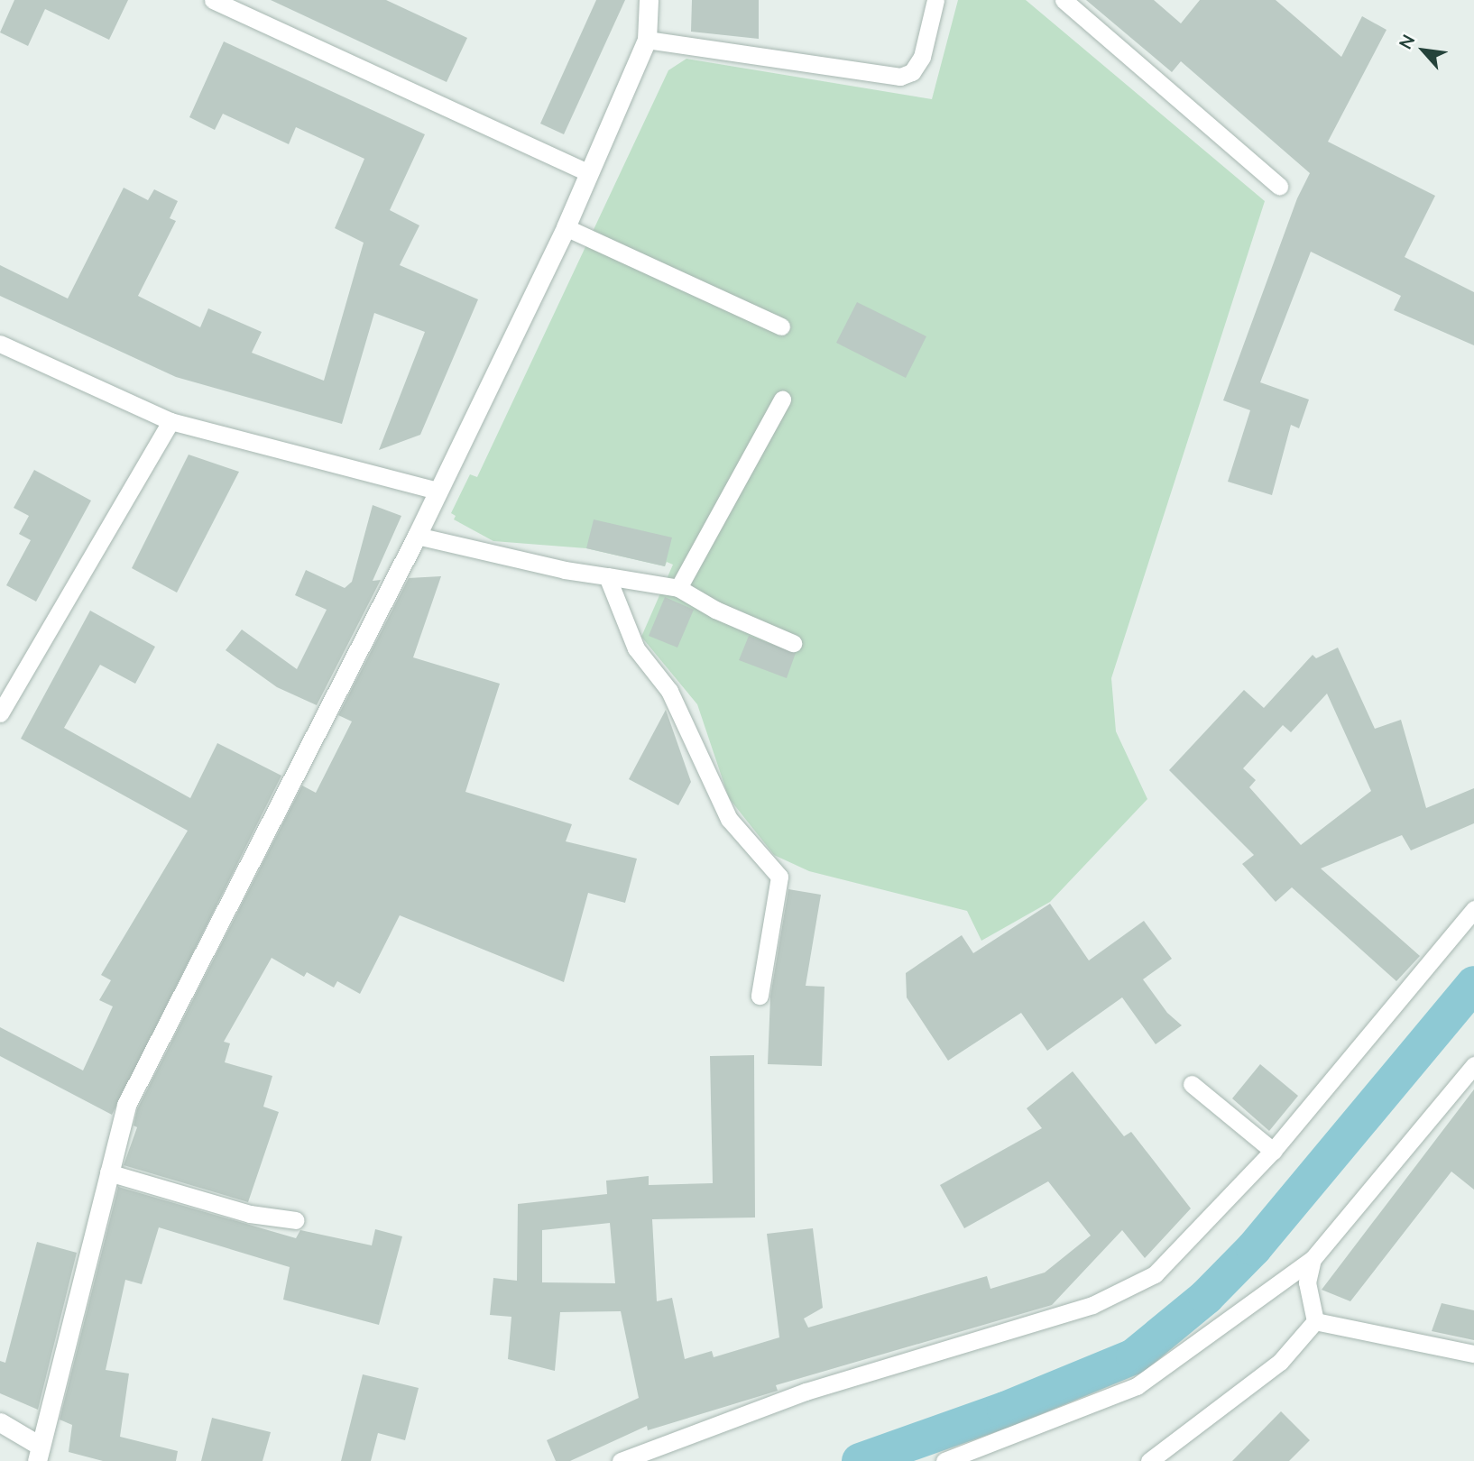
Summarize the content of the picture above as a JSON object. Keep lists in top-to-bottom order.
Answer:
{
  "north": "top left"
}
